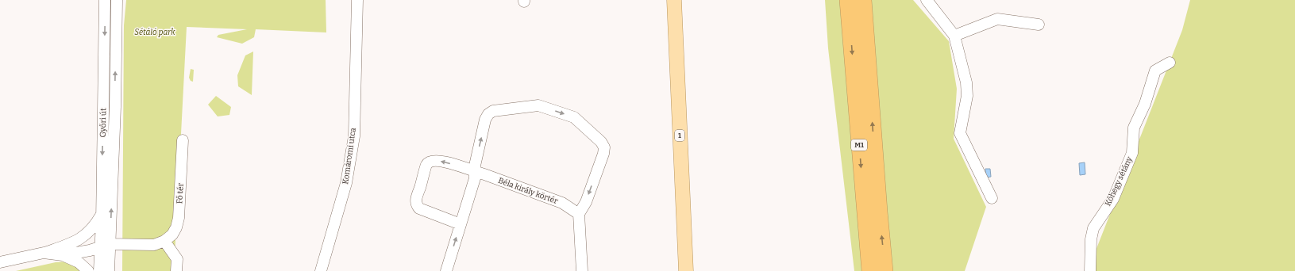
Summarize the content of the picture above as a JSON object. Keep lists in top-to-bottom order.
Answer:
{
  "streets": {
    "highway": ["M1"],
    "main road": ["1"],
    "street": [
      "Győri út",
      "Komáromi utca",
      "Kőhegy sétány",
      "Béla király körtér",
      "Fő tér"
    ]
  },
  "parks": ["Sétáló park"]
}
